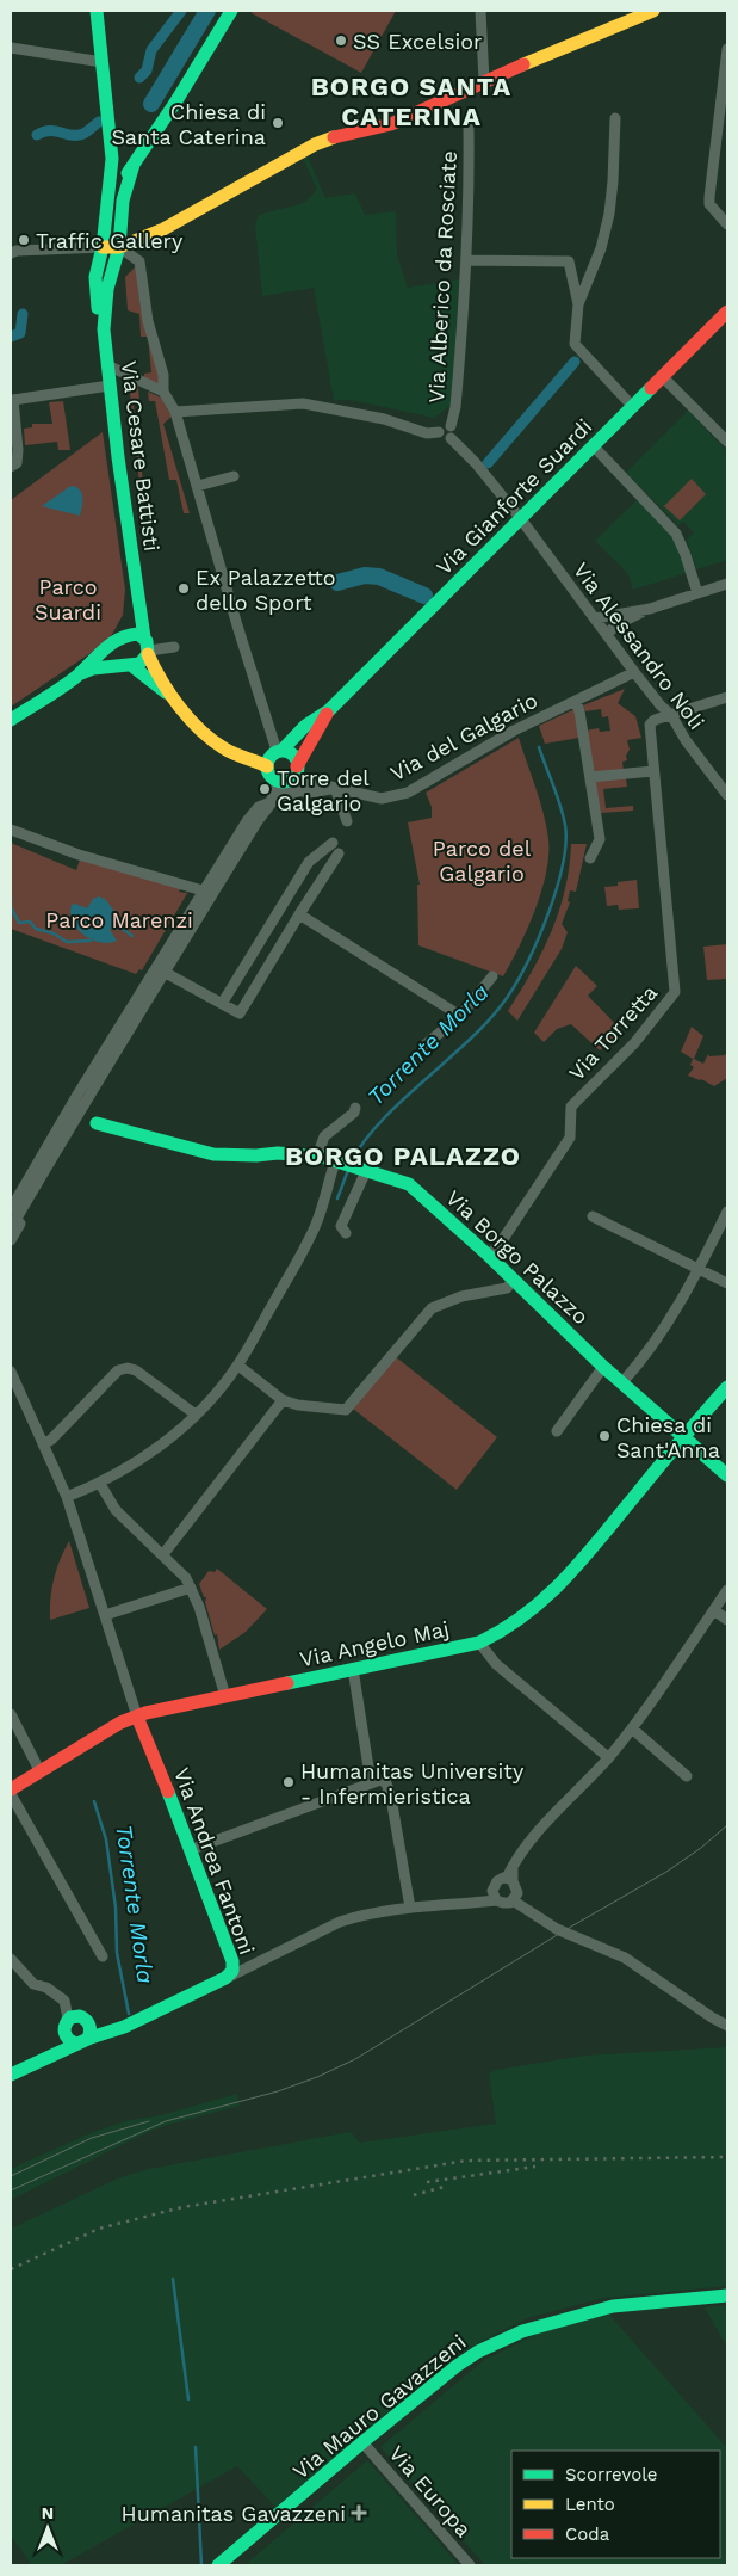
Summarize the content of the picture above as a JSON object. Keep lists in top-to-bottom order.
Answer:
{
  "streets": {
    "street": [
      "Via Alberico da Rosciate",
      "Via Cesare Battisti",
      "Via Gianforte Suardi",
      "Via Alessandro Noli",
      "Via del Galgario",
      "Via Torretta",
      "Via Borgo Palazzo",
      "Via Angelo Maj",
      "Via Andrea Fantoni",
      "Via Mauro Gavazzeni",
      "Via Europa"
    ]
  },
  "crossings": [
    ["Via Alberico da Rosciate", "Via Gianforte Suardi"],
    ["Via Alberico da Rosciate", "Via Alessandro Noli"],
    ["Via Gianforte Suardi", "Via Alessandro Noli"],
    ["Via Gianforte Suardi", "Via del Galgario"],
    ["Via Alessandro Noli", "Via del Galgario"],
    ["Via Alessandro Noli", "Via Torretta"],
    ["Via Torretta", "Via Borgo Palazzo"],
    ["Via Borgo Palazzo", "Via Angelo Maj"],
    ["Via Angelo Maj", "Via Andrea Fantoni"],
    ["Via Mauro Gavazzeni", "Via Europa"]
  ],
  "districts": ["BORGO SANTA CATERINA", "BORGO PALAZZO"],
  "water": ["Torrente Morla"],
  "parks": ["Parco Suardi", "Parco del Galgario", "Parco Marenzi"],
  "places": {
    "other": [
      "SS Excelsior",
      "Chiesa di Santa Caterina",
      "Traffic Gallery",
      "Ex Palazzetto dello Sport",
      "Torre del Galgario",
      "Chiesa di Sant'Anna",
      "Humanitas University - Infermieristica"
    ],
    "health": ["Humanitas Gavazzeni"]
  },
  "legend": ["Scorrevole", "Lento", "Coda"],
  "north": "top"
}
